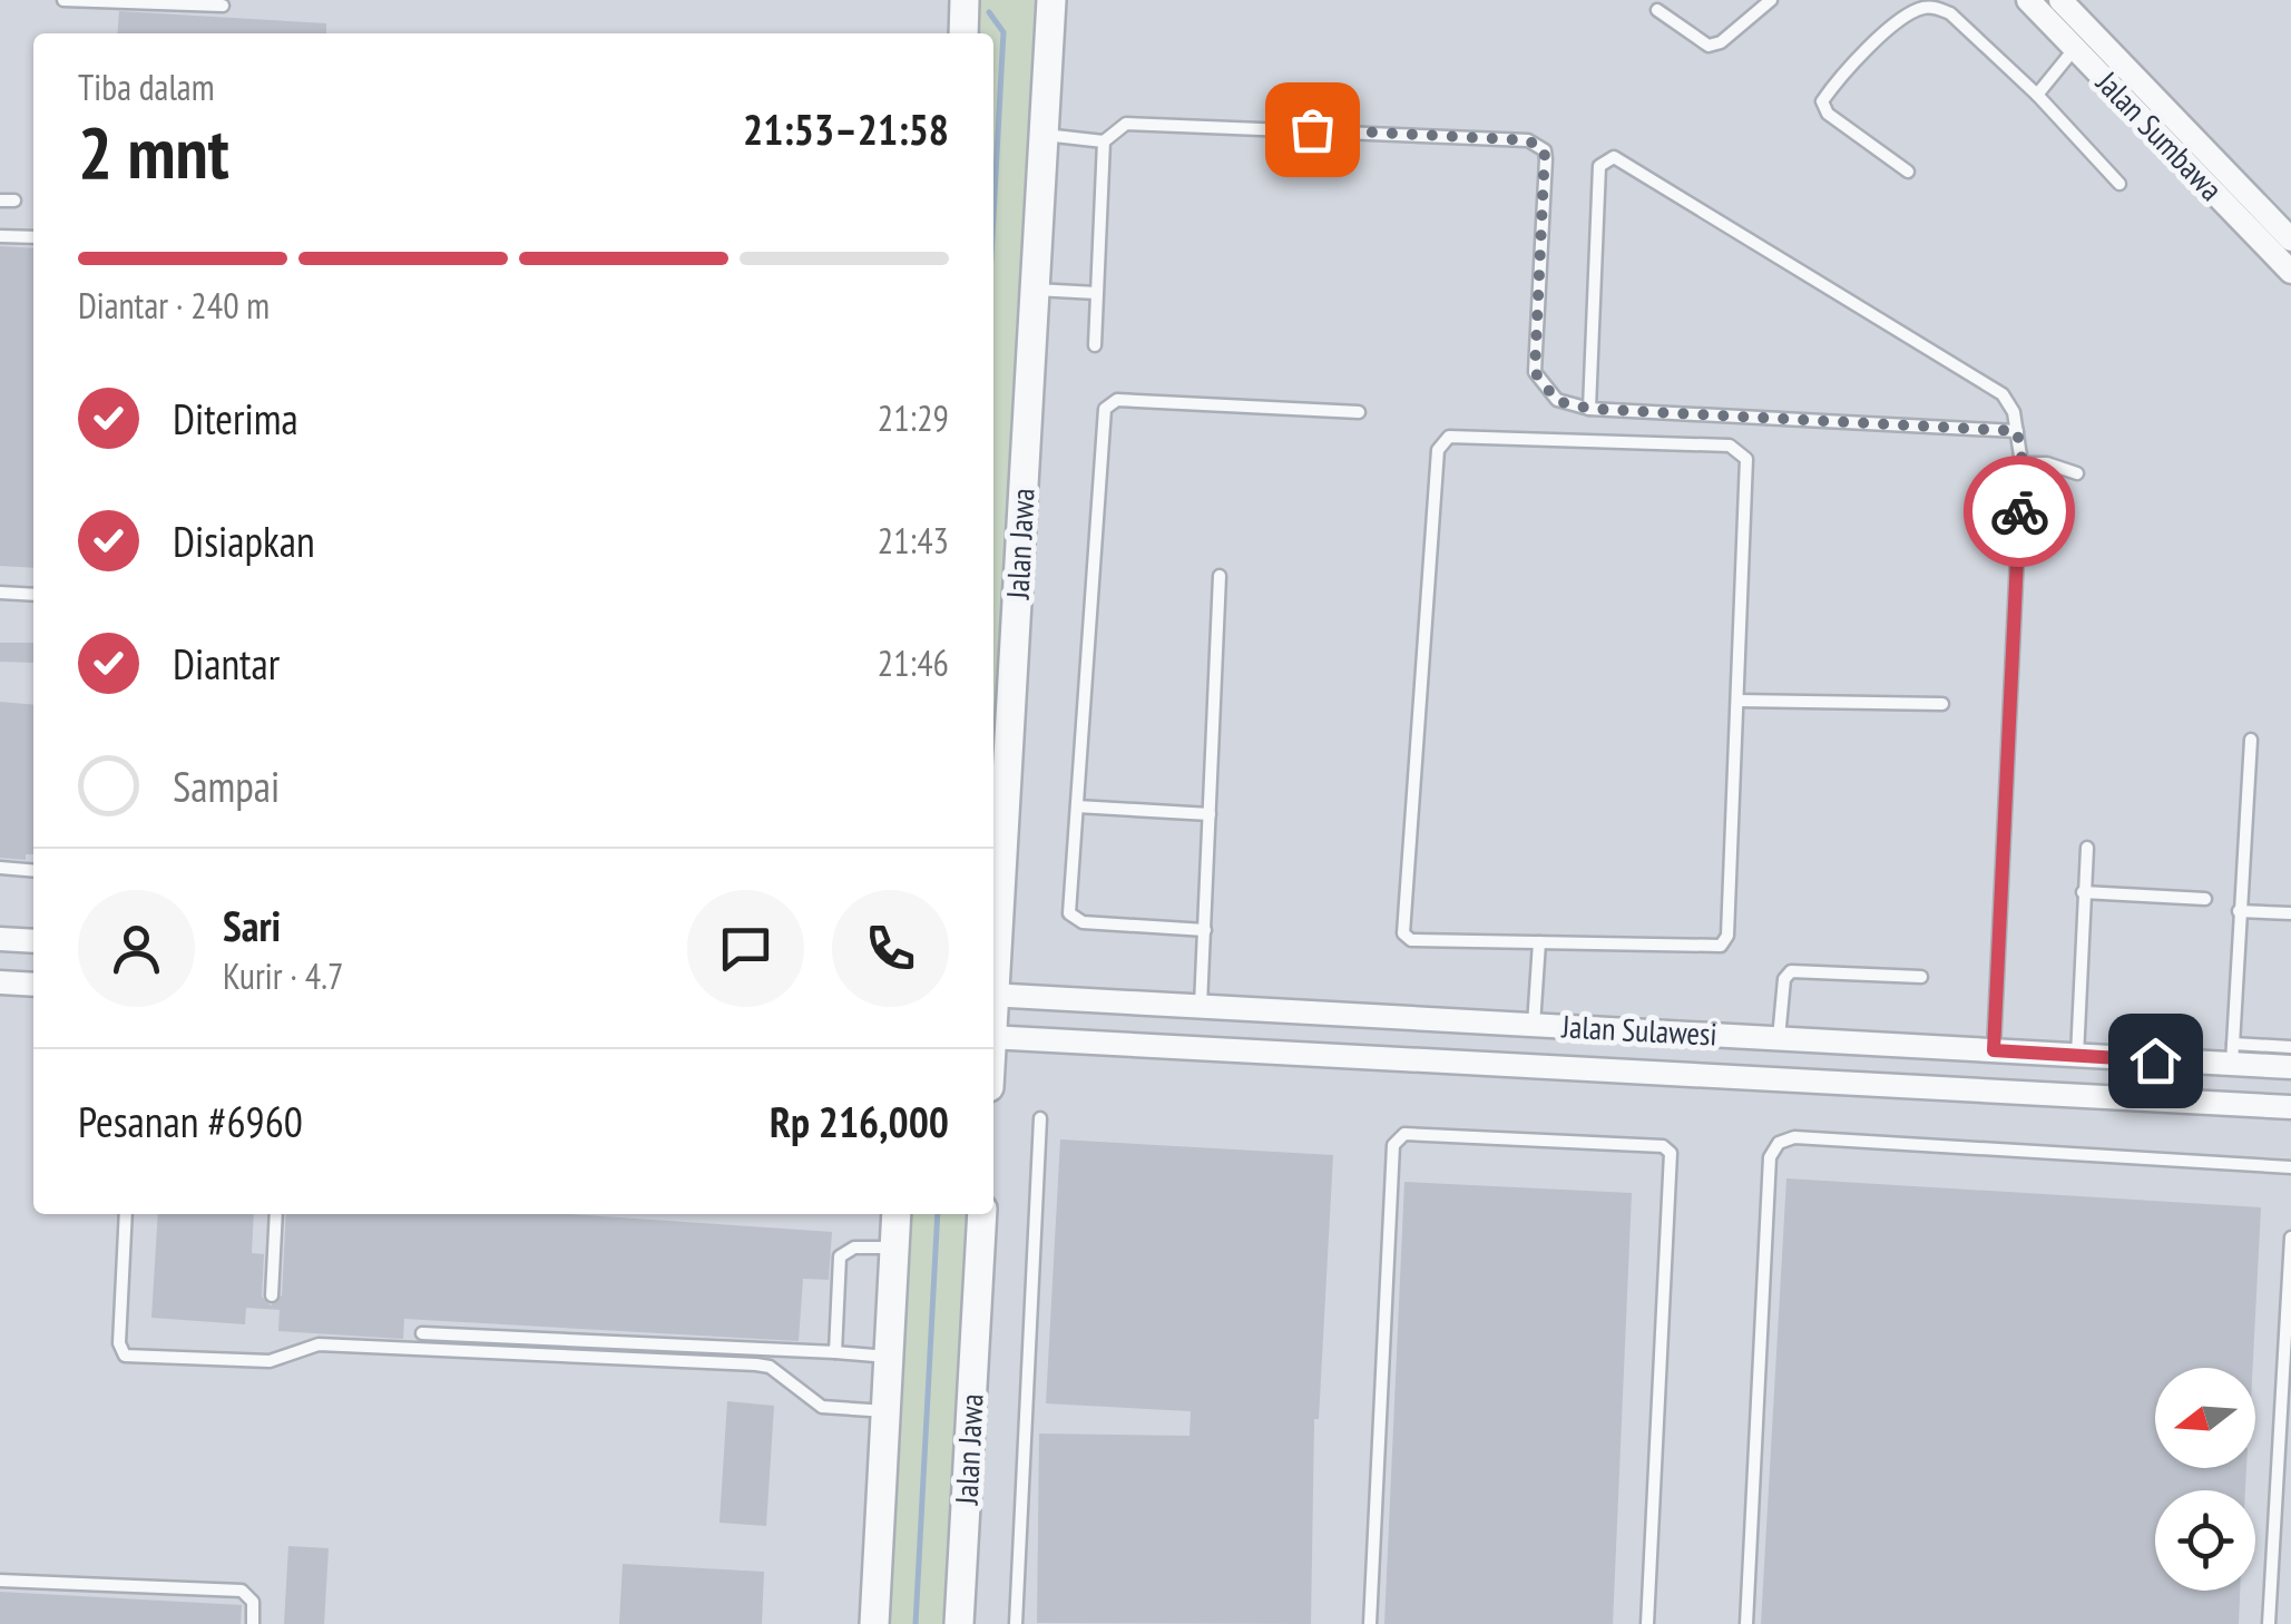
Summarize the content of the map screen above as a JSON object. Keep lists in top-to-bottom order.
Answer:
{
  "streets": {
    "street": ["Jalan Sumbawa", "Jalan Jawa", "Jalan Sulawesi"]
  },
  "north": "left",
  "page": {
    "heading": ["2 mnt", "Tiba dalam", "21:53–21:58"],
    "panel": [
      "Sari",
      "Kurir · 4.7",
      "Pesanan #6960",
      "Rp 216,000"
    ],
    "bar": "Diantar · 240 m",
    "list": [
      ["Diterima", "21:29"],
      ["Disiapkan", "21:43"],
      ["Diantar", "21:46"],
      "Sampai"
    ]
  }
}
